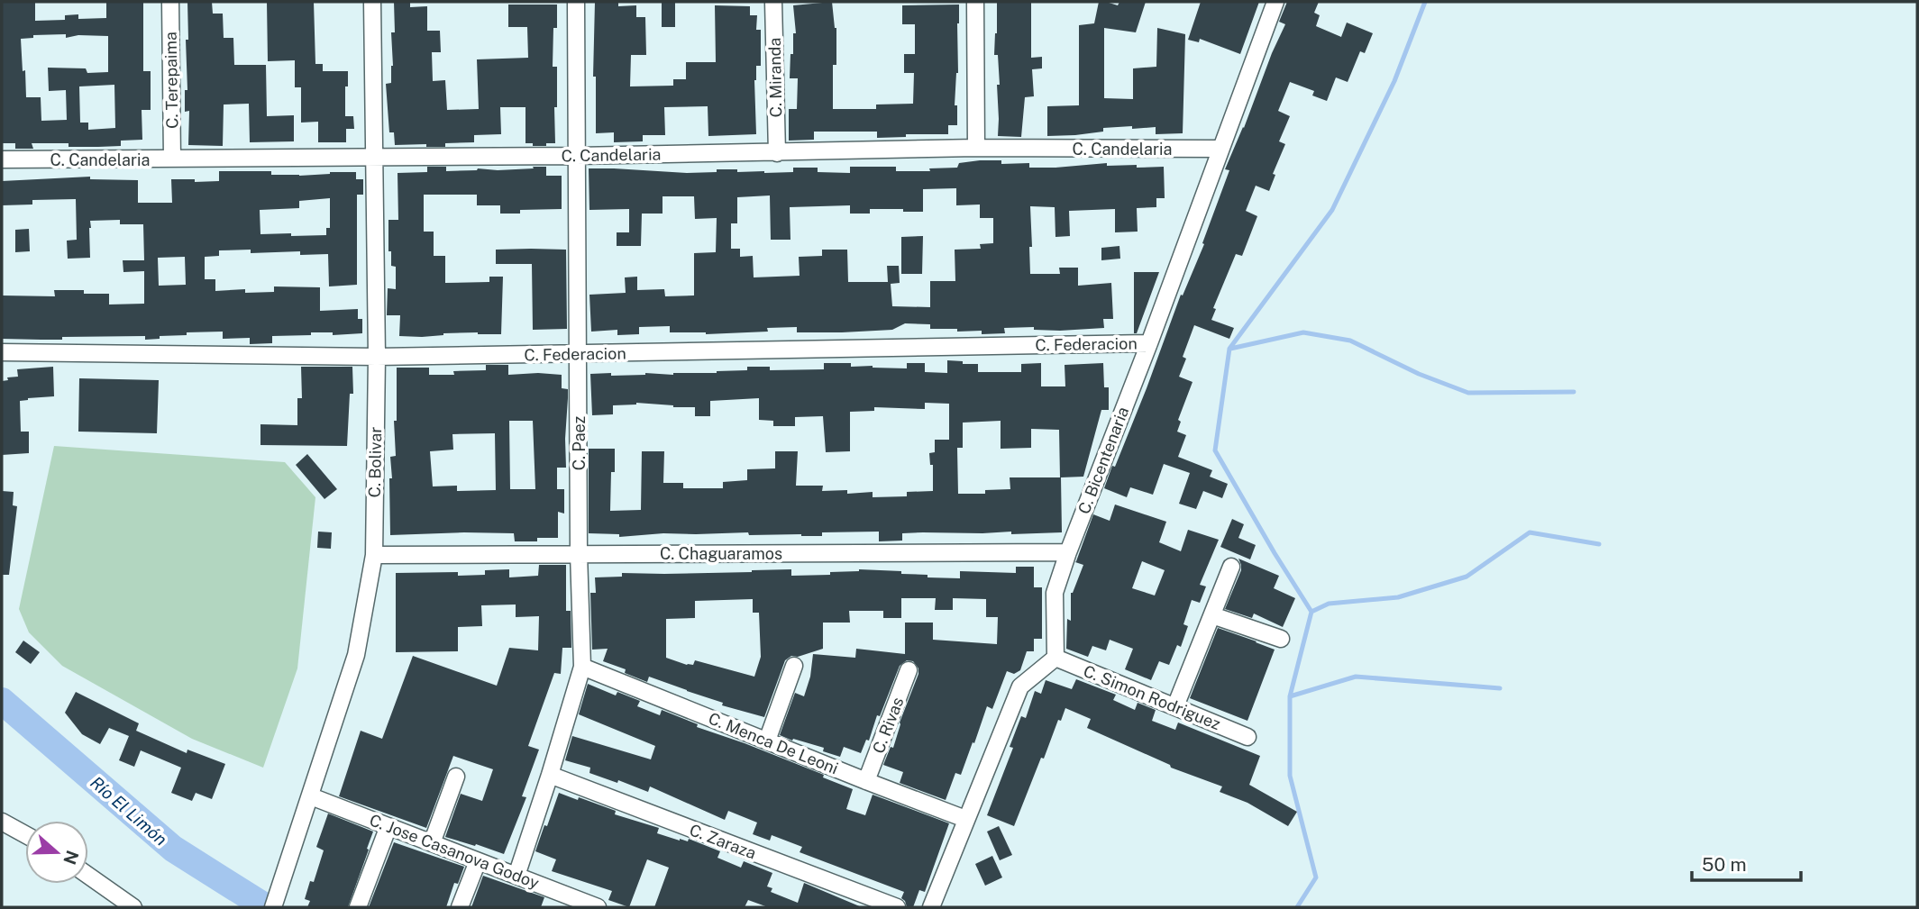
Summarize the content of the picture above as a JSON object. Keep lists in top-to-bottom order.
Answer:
{
  "streets": {
    "street": [
      "C. Miranda",
      "C. Terepaima",
      "C. Candelaria",
      "C. Federacion",
      "C. Paez",
      "C. Bicentenaria",
      "C. Bolivar",
      "C. Chaguaramos",
      "C. Simon Rodriguez",
      "C. Rivas",
      "C. Menca De Leoni",
      "C. Zaraza",
      "C. Jose Casanova Godoy"
    ]
  },
  "crossings": [
    ["C. Miranda", "C. Candelaria"],
    ["C. Terepaima", "C. Candelaria"],
    ["C. Candelaria", "C. Paez"],
    ["C. Candelaria", "C. Bicentenaria"],
    ["C. Candelaria", "C. Bolivar"],
    ["C. Federacion", "C. Paez"],
    ["C. Federacion", "C. Bicentenaria"],
    ["C. Federacion", "C. Bolivar"],
    ["C. Paez", "C. Chaguaramos"],
    ["C. Paez", "C. Menca De Leoni"],
    ["C. Paez", "C. Zaraza"],
    ["C. Paez", "C. Jose Casanova Godoy"],
    ["C. Bicentenaria", "C. Chaguaramos"],
    ["C. Bicentenaria", "C. Simon Rodriguez"],
    ["C. Bolivar", "C. Chaguaramos"],
    ["C. Bolivar", "C. Jose Casanova Godoy"],
    ["C. Rivas", "C. Menca De Leoni"]
  ],
  "water": ["Río El Limón"],
  "scale_bar": "50 m",
  "north": "right"
}
